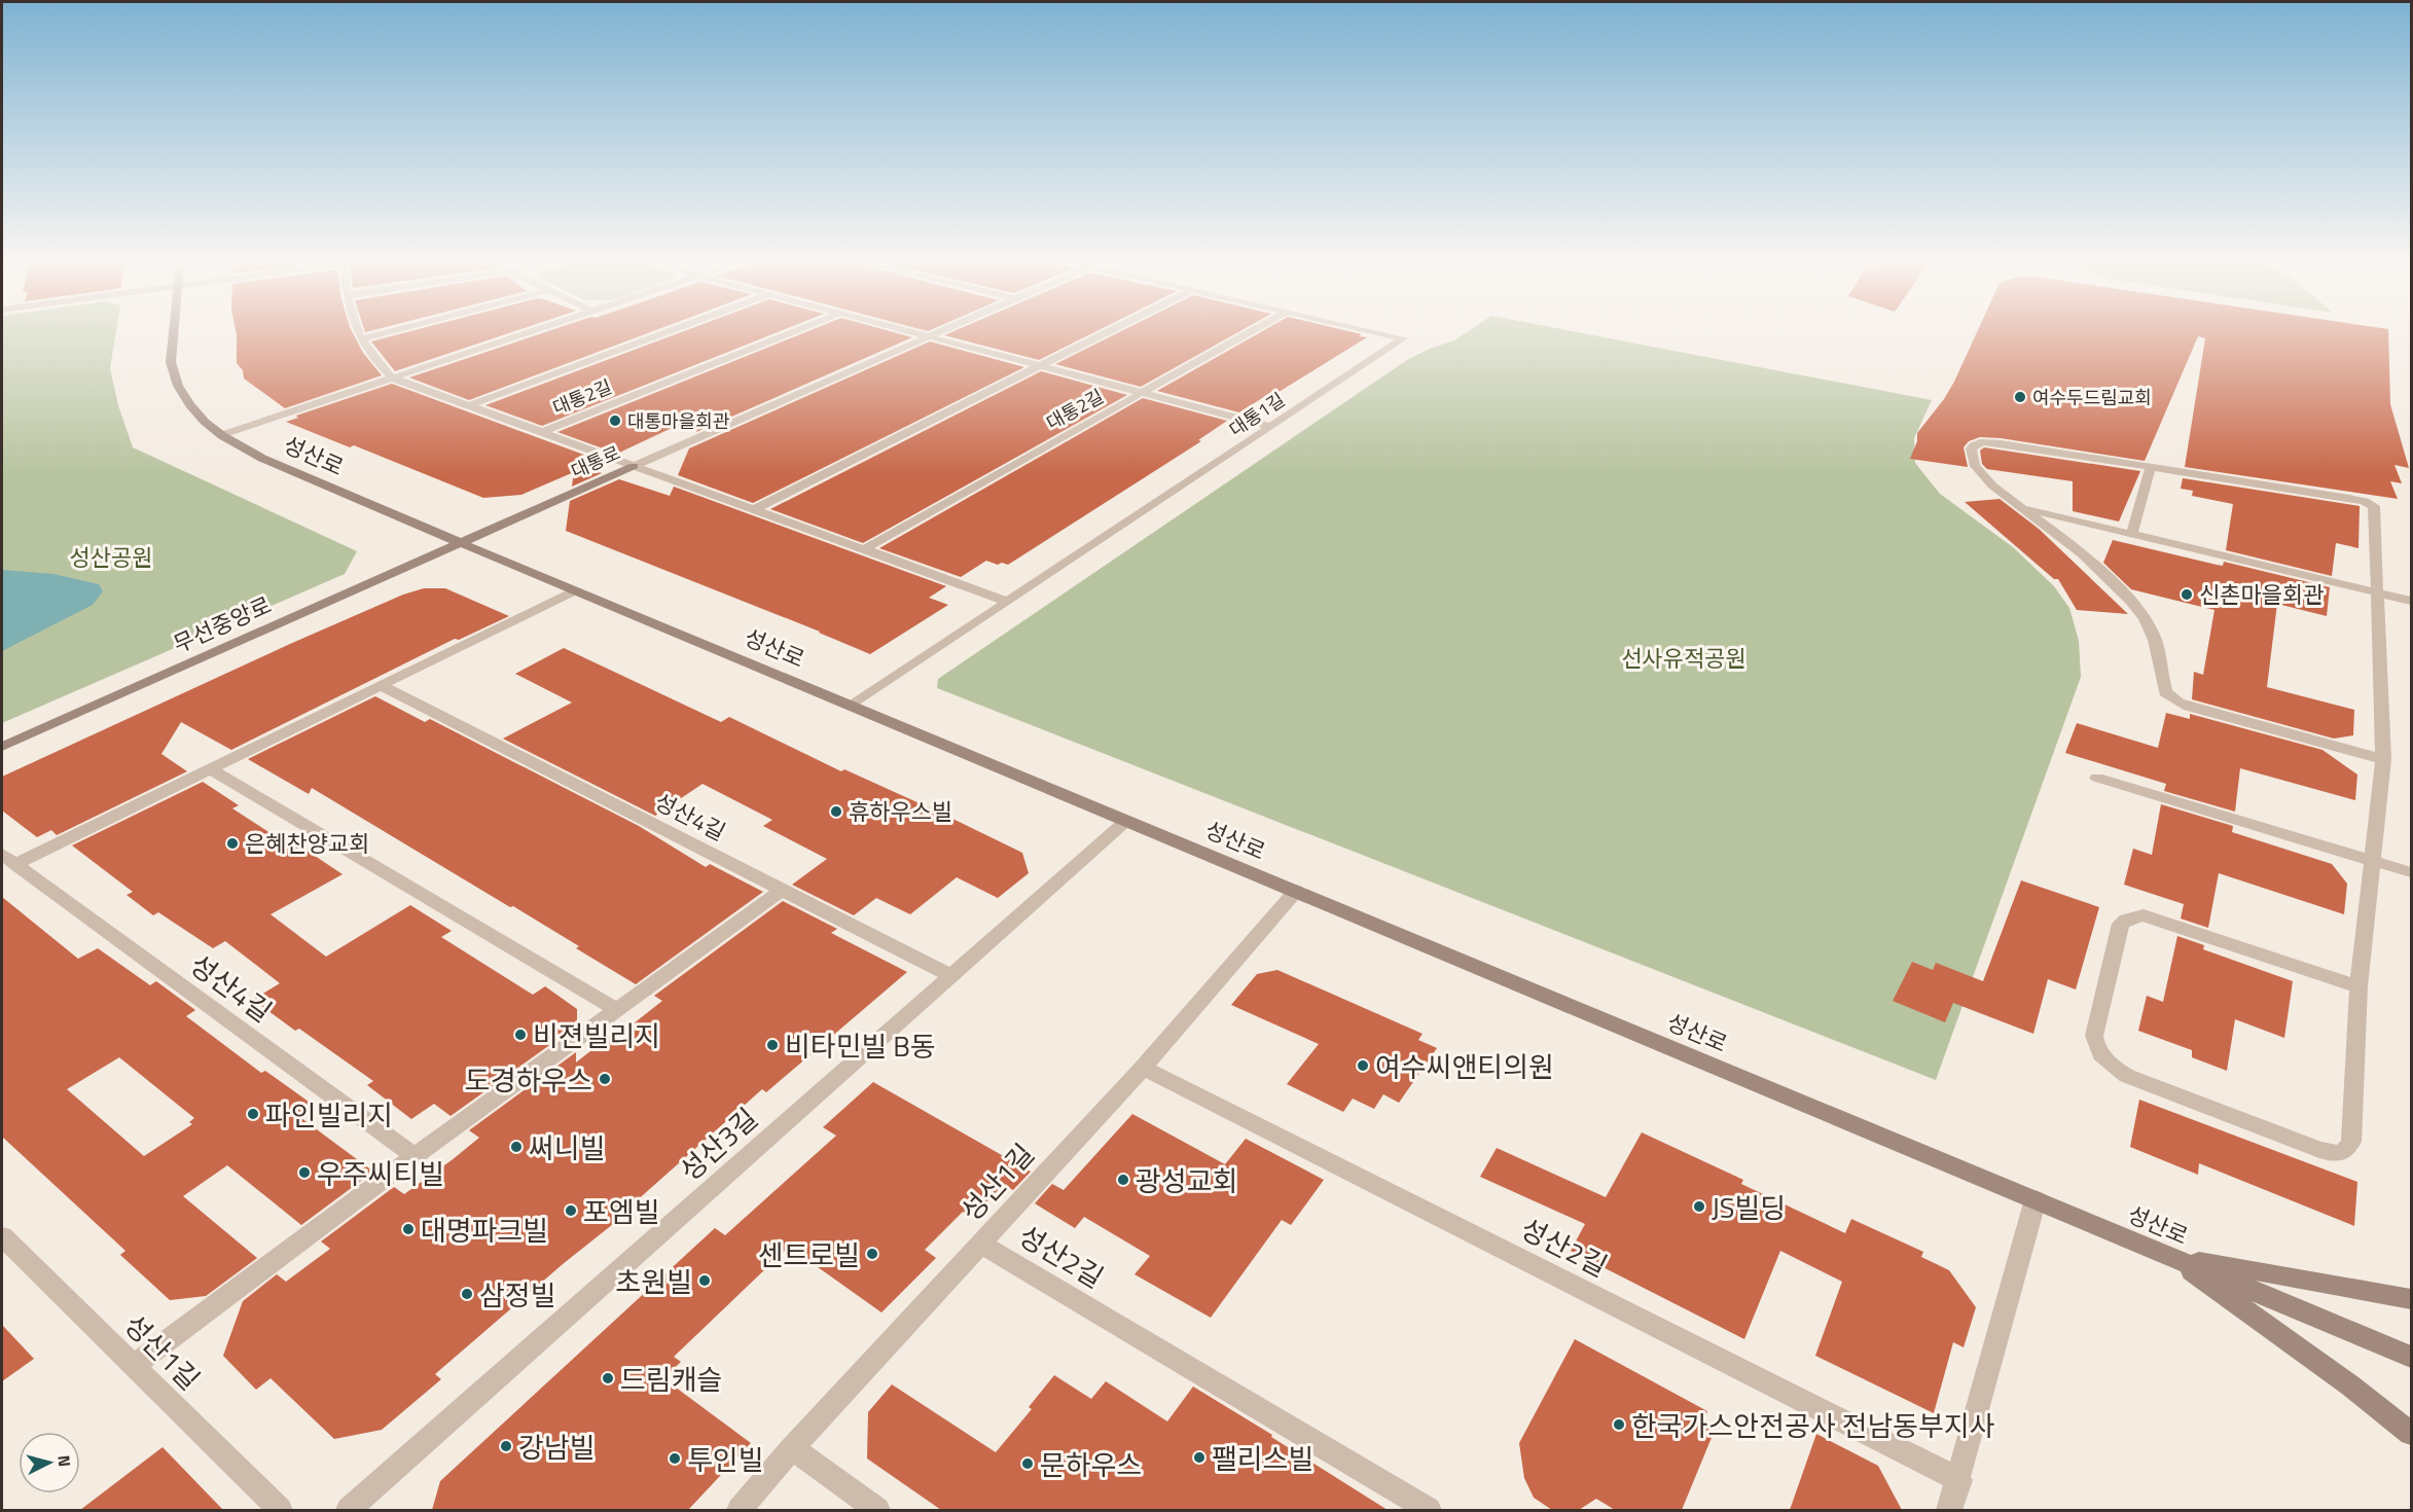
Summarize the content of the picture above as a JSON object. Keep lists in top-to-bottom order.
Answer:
{
  "streets": {
    "street": [
      "대통2길",
      "대통1길",
      "성산로",
      "대통로",
      "무선중앙로",
      "성산4길",
      "성산3길",
      "성산1길",
      "성산2길"
    ]
  },
  "crossings": [
    ["대통2길", "대통1길"],
    ["대통2길", "대통로"],
    ["대통1길", "성산로"],
    ["성산로", "대통로"],
    ["성산로", "무선중앙로"],
    ["성산로", "성산4길"],
    ["성산로", "성산3길"],
    ["성산로", "성산1길"],
    ["대통로", "무선중앙로"],
    ["성산4길", "성산3길"],
    ["성산1길", "성산2길"]
  ],
  "parks": ["성산공원", "선사유적공원"],
  "places": [
    "여수두드림교회",
    "대통마을회관",
    "신촌마을회관",
    "휴하우스빌",
    "은혜찬양교회",
    "비젼빌리지",
    "비타민빌 B동",
    "여수씨앤티의원",
    "도경하우스",
    "파인빌리지",
    "써니빌",
    "우주씨티빌",
    "광성교회",
    "JS빌딩",
    "포엠빌",
    "대명파크빌",
    "센트로빌",
    "초원빌",
    "삼정빌",
    "드림캐슬",
    "한국가스안전공사 전남동부지사",
    "강남빌",
    "팰리스빌",
    "투인빌",
    "문하우스"
  ],
  "north": "right"
}
